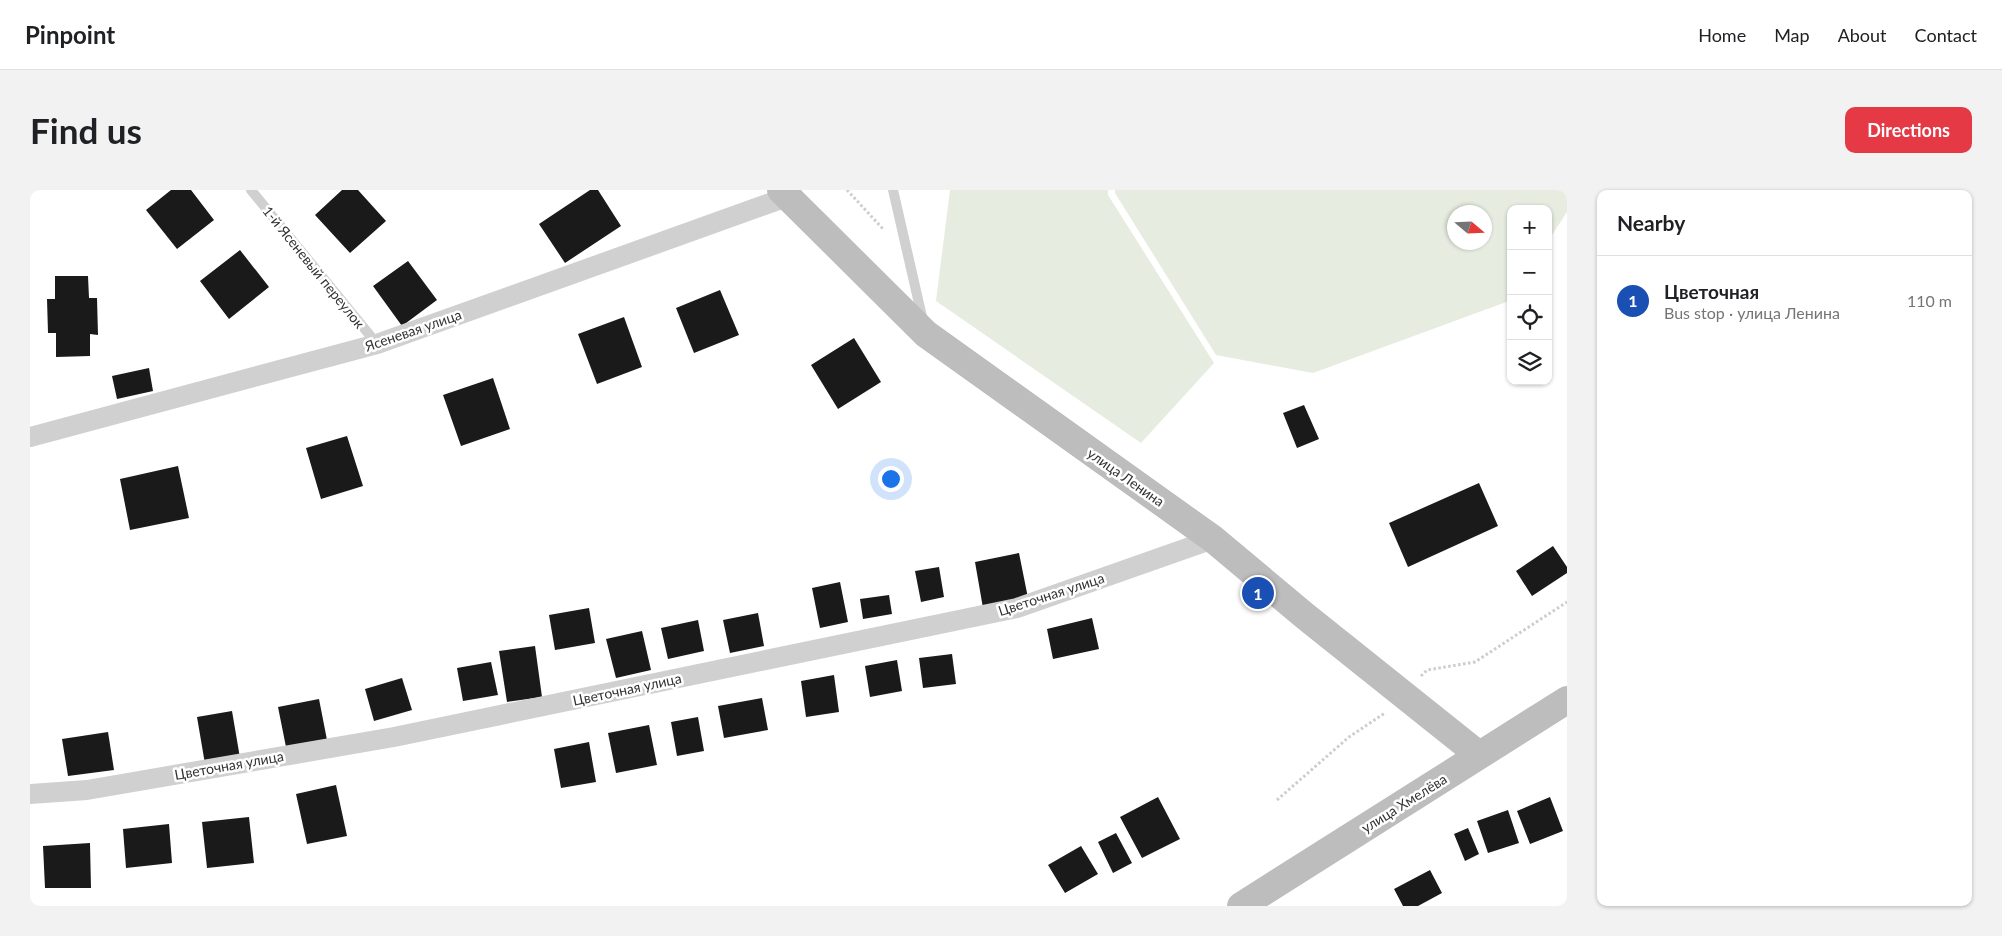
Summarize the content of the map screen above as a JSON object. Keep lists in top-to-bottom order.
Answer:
{
  "streets": {
    "main road": ["улица Ленина", "улица Хмелёва"],
    "street": ["Ясеневая улица", "Цветочная улица"],
    "lane": ["1-й Ясеневый переулок"]
  },
  "crossings": [
    ["1-й Ясеневый переулок", "Ясеневая улица"],
    ["Ясеневая улица", "улица Ленина"],
    ["улица Ленина", "Цветочная улица"],
    ["улица Ленина", "улица Хмелёва"]
  ],
  "north": "right",
  "page": {
    "header": "Pinpoint",
    "nav": [
      "Home",
      "Map",
      "About",
      "Contact"
    ],
    "buttons": "Directions",
    "title": "Find us",
    "heading": "Nearby",
    "map_buttons": ["+", "−"],
    "list": [
      {
        "mark": "1",
        "name": "Цветочная",
        "note": "Bus stop · улица Ленина",
        "value": "110 m"
      }
    ],
    "pins": "1"
  }
}
